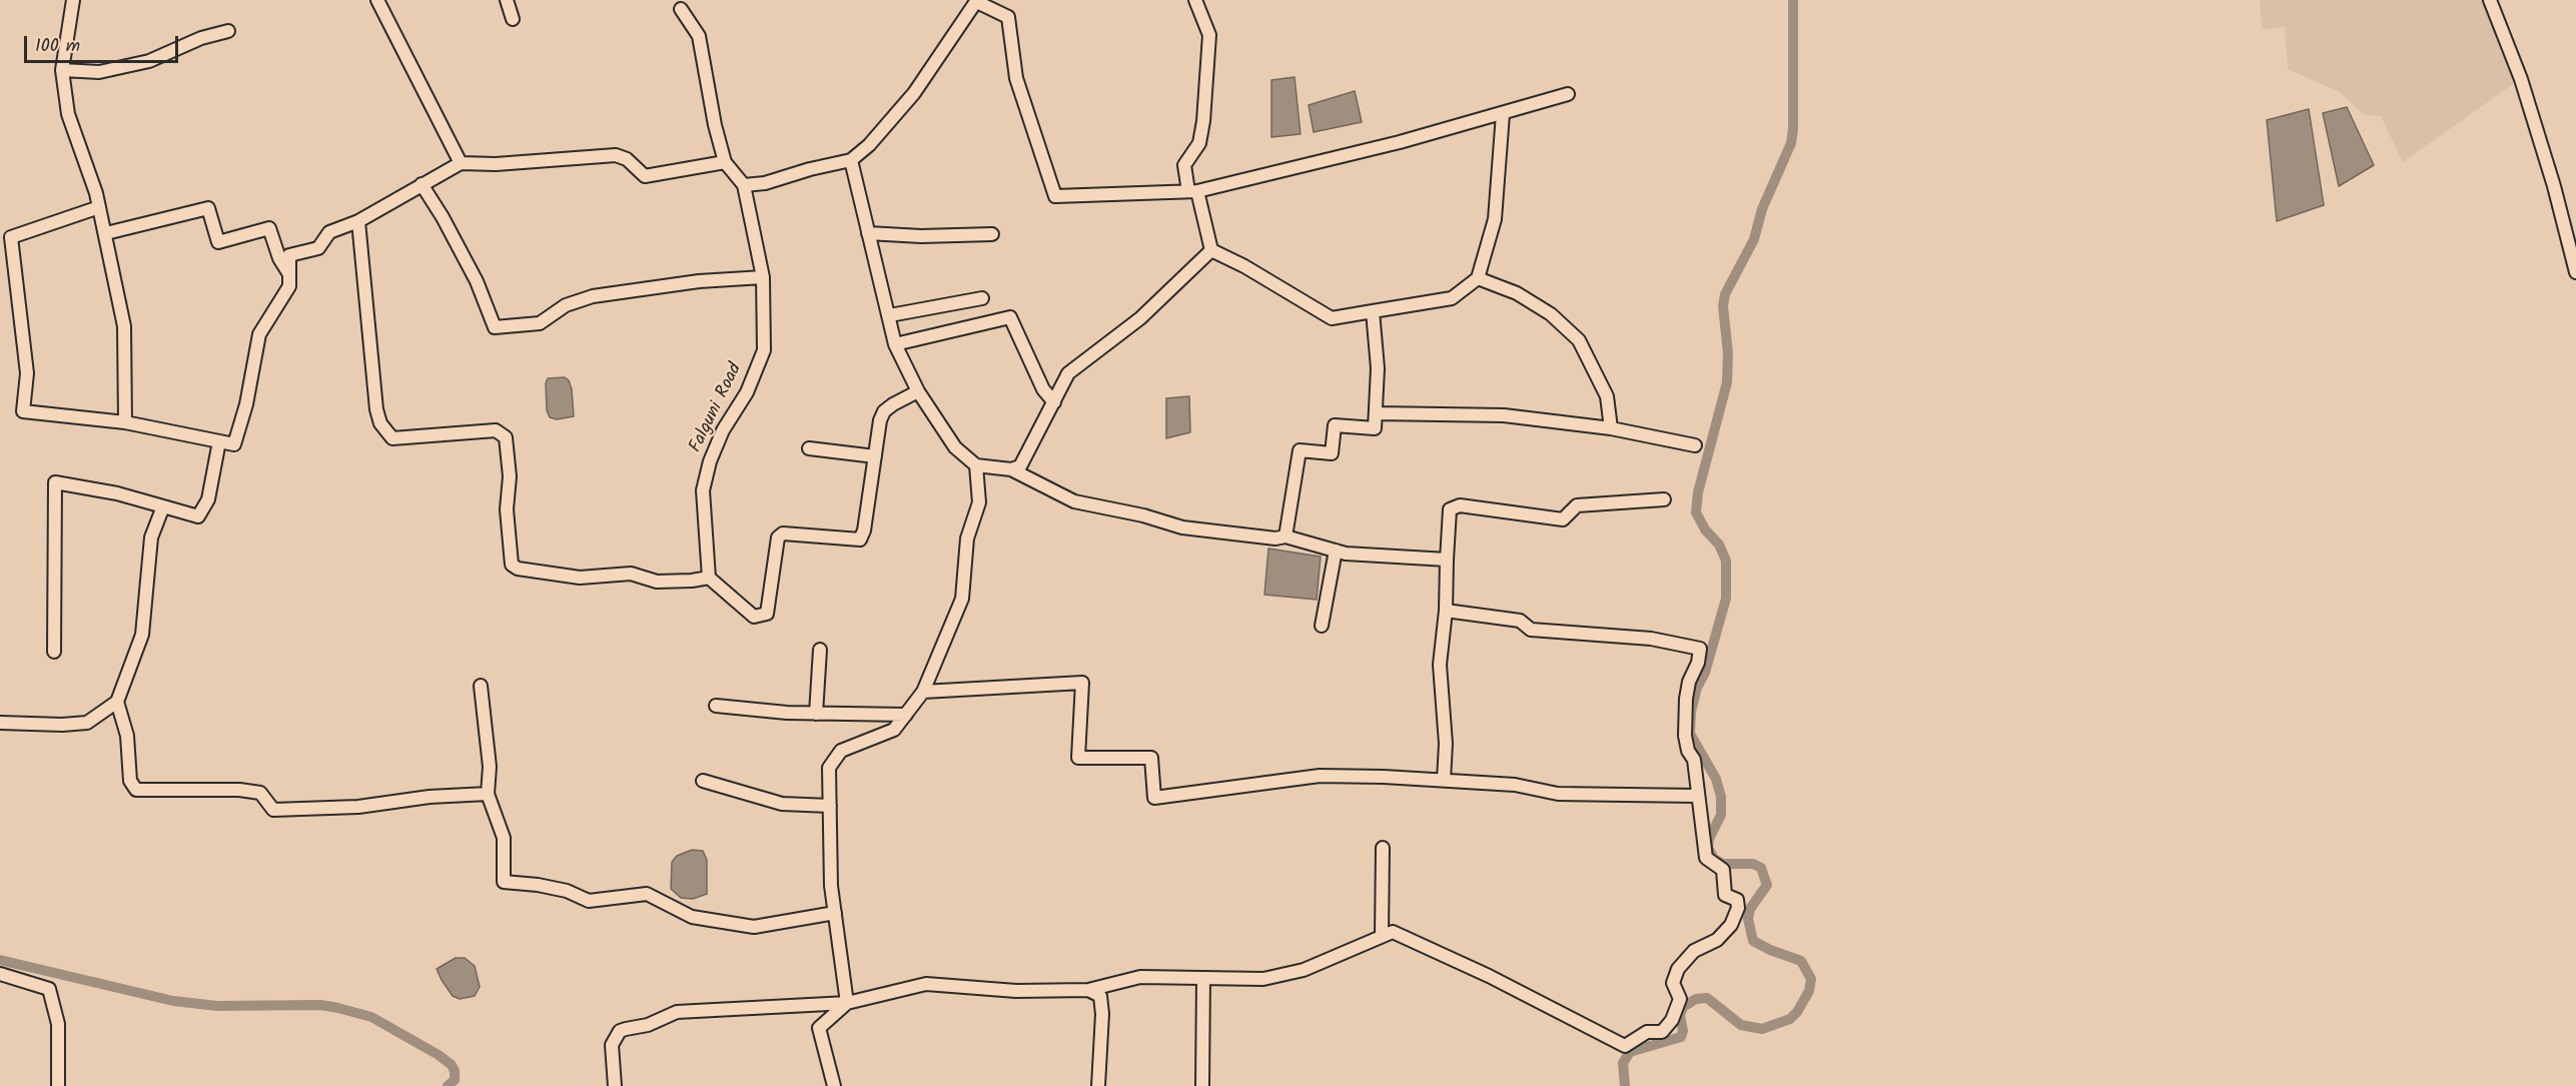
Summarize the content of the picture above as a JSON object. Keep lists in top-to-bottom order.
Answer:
{
  "streets": {
    "street": ["Falguni Road"]
  },
  "scale_bar": "100 m"
}
